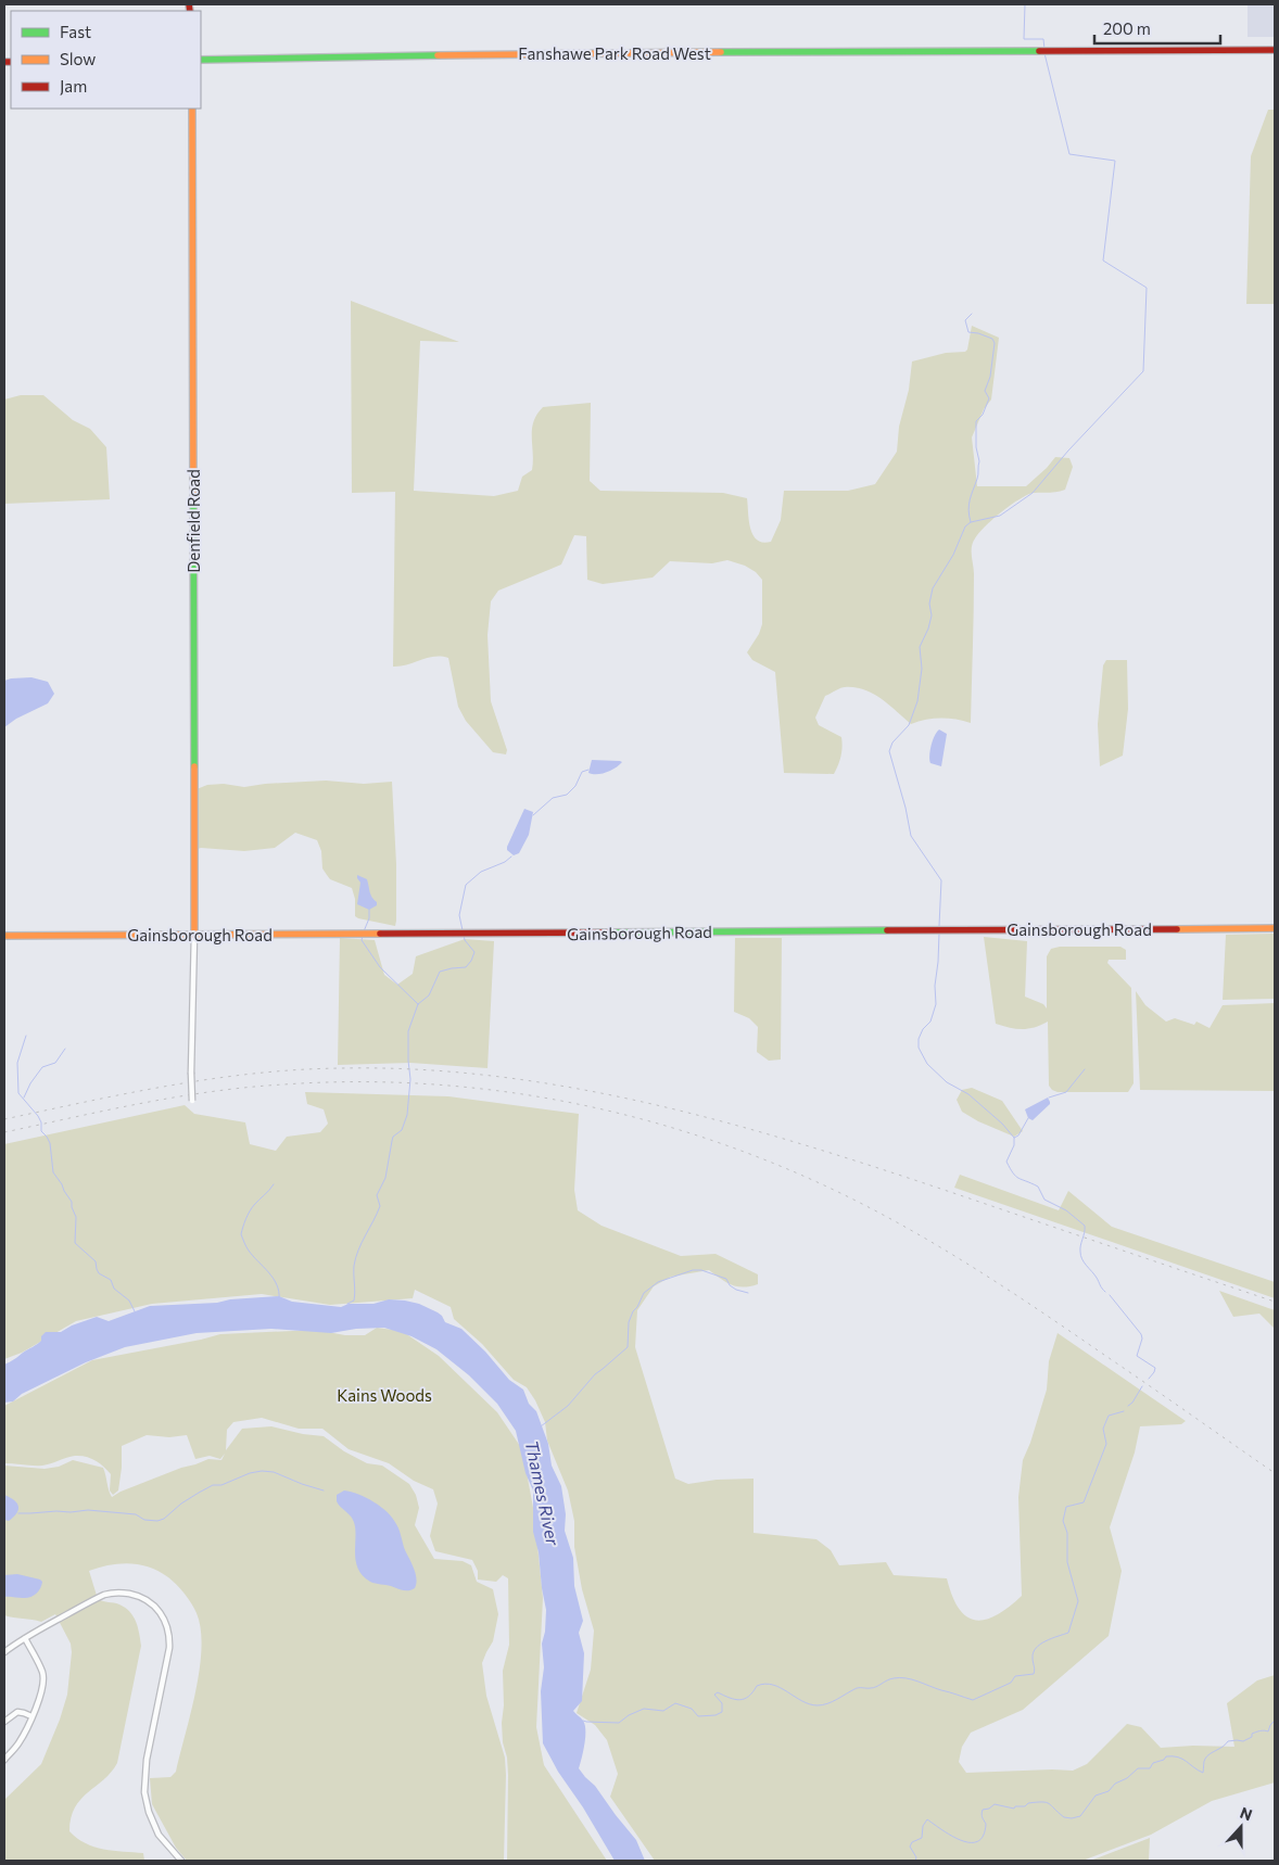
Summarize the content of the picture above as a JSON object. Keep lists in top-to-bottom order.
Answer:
{
  "streets": {
    "main road": ["Fanshawe Park Road West", "Denfield Road", "Gainsborough Road"]
  },
  "crossings": [
    ["Denfield Road", "Gainsborough Road"]
  ],
  "water": ["Thames River"],
  "parks": ["Kains Woods"],
  "legend": ["Fast", "Slow", "Jam"],
  "scale_bar": "200 m",
  "north": "top"
}
